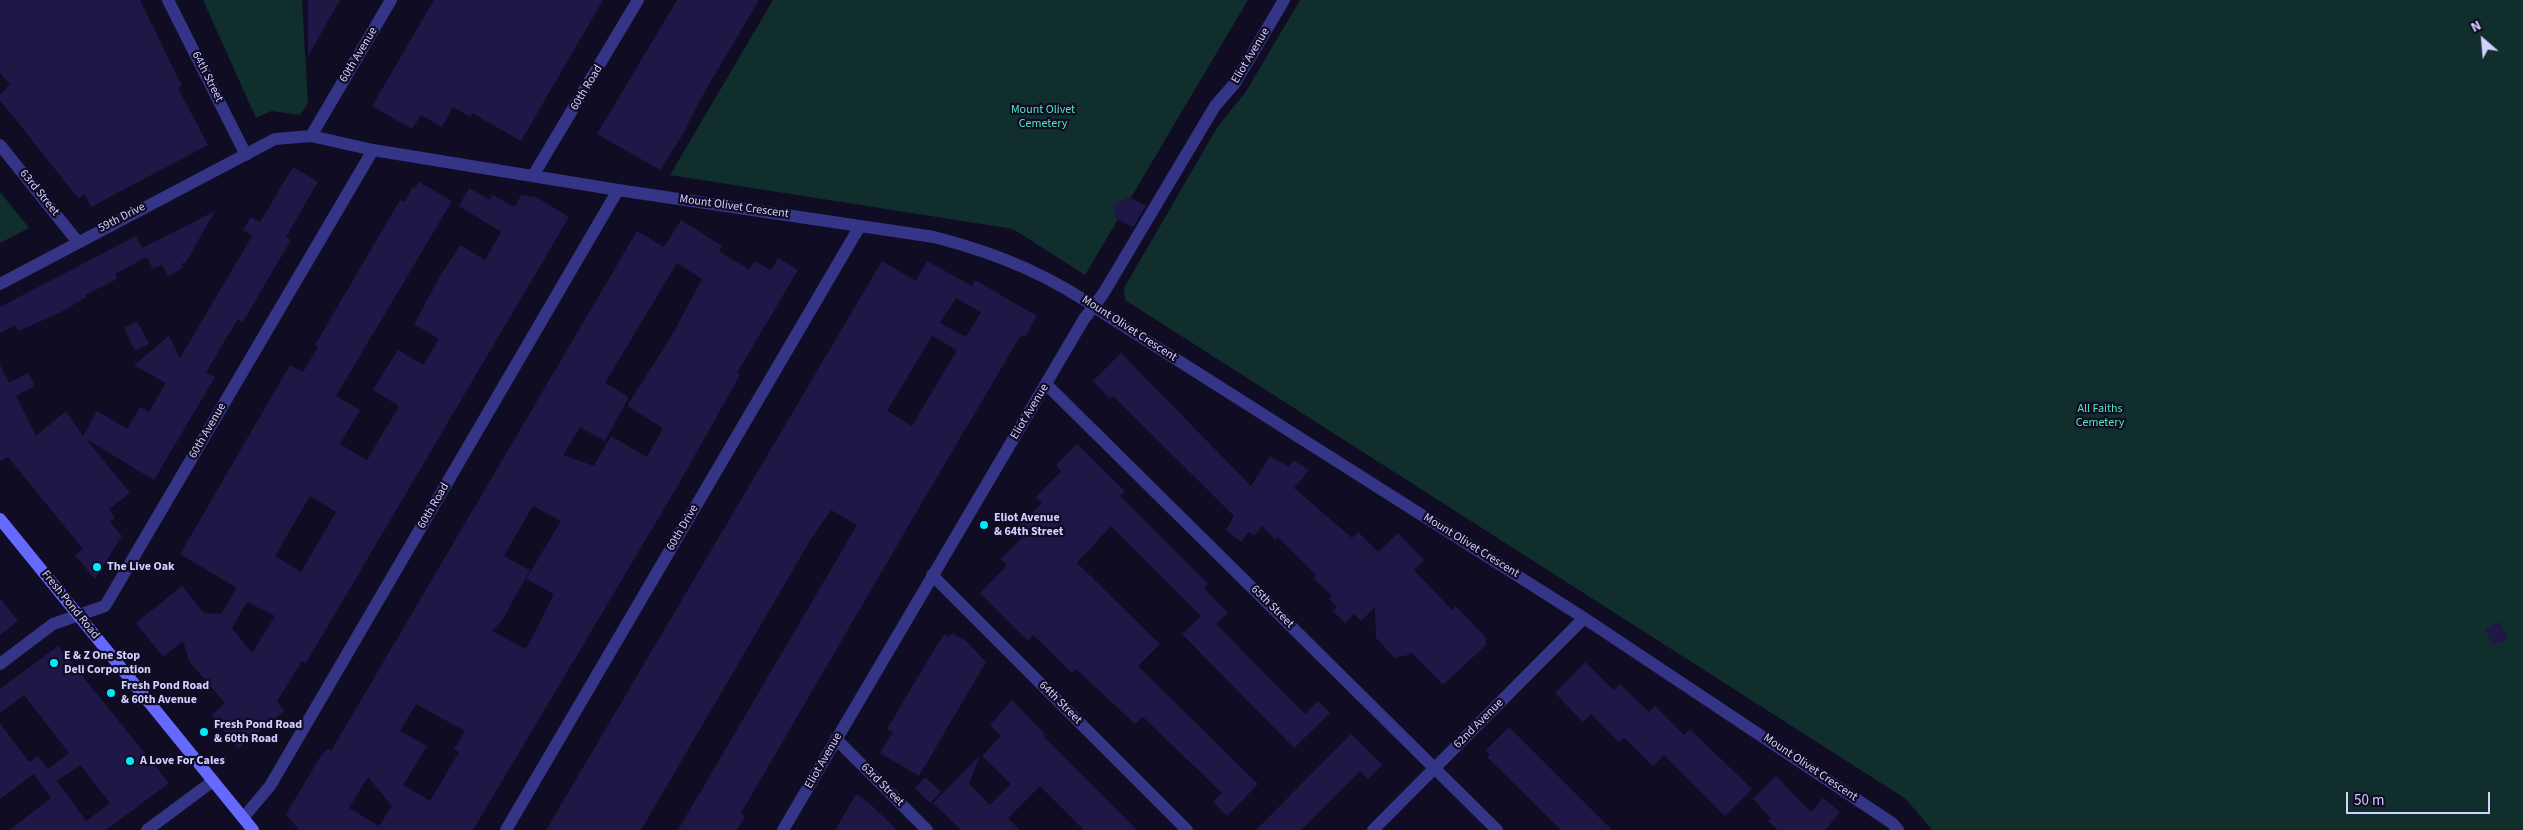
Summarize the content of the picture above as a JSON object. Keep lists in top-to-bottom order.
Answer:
{
  "streets": {
    "main road": ["Fresh Pond Road"],
    "street": [
      "60th Avenue",
      "Eliot Avenue",
      "64th Street",
      "60th Road",
      "63rd Street",
      "Mount Olivet Crescent",
      "59th Drive",
      "60th Drive",
      "65th Street",
      "62nd Avenue"
    ]
  },
  "crossings": [
    ["60th Avenue", "Mount Olivet Crescent"],
    ["60th Avenue", "Fresh Pond Road"],
    ["Eliot Avenue", "64th Street"],
    ["Eliot Avenue", "63rd Street"],
    ["Eliot Avenue", "Mount Olivet Crescent"],
    ["Eliot Avenue", "65th Street"],
    ["64th Street", "Mount Olivet Crescent"],
    ["64th Street", "59th Drive"],
    ["60th Road", "Mount Olivet Crescent"],
    ["60th Road", "Fresh Pond Road"],
    ["63rd Street", "59th Drive"],
    ["Mount Olivet Crescent", "59th Drive"],
    ["Mount Olivet Crescent", "60th Drive"],
    ["Mount Olivet Crescent", "62nd Avenue"],
    ["65th Street", "62nd Avenue"]
  ],
  "parks": ["Mount Olivet Cemetery", "All Faiths Cemetery"],
  "places": [
    "Eliot Avenue & 64th Street",
    "The Live Oak",
    "E & Z One Stop Deli Corporation",
    "Fresh Pond Road & 60th Avenue",
    "Fresh Pond Road & 60th Road",
    "A Love For Cales"
  ],
  "scale_bar": "50 m",
  "north": "top left"
}
